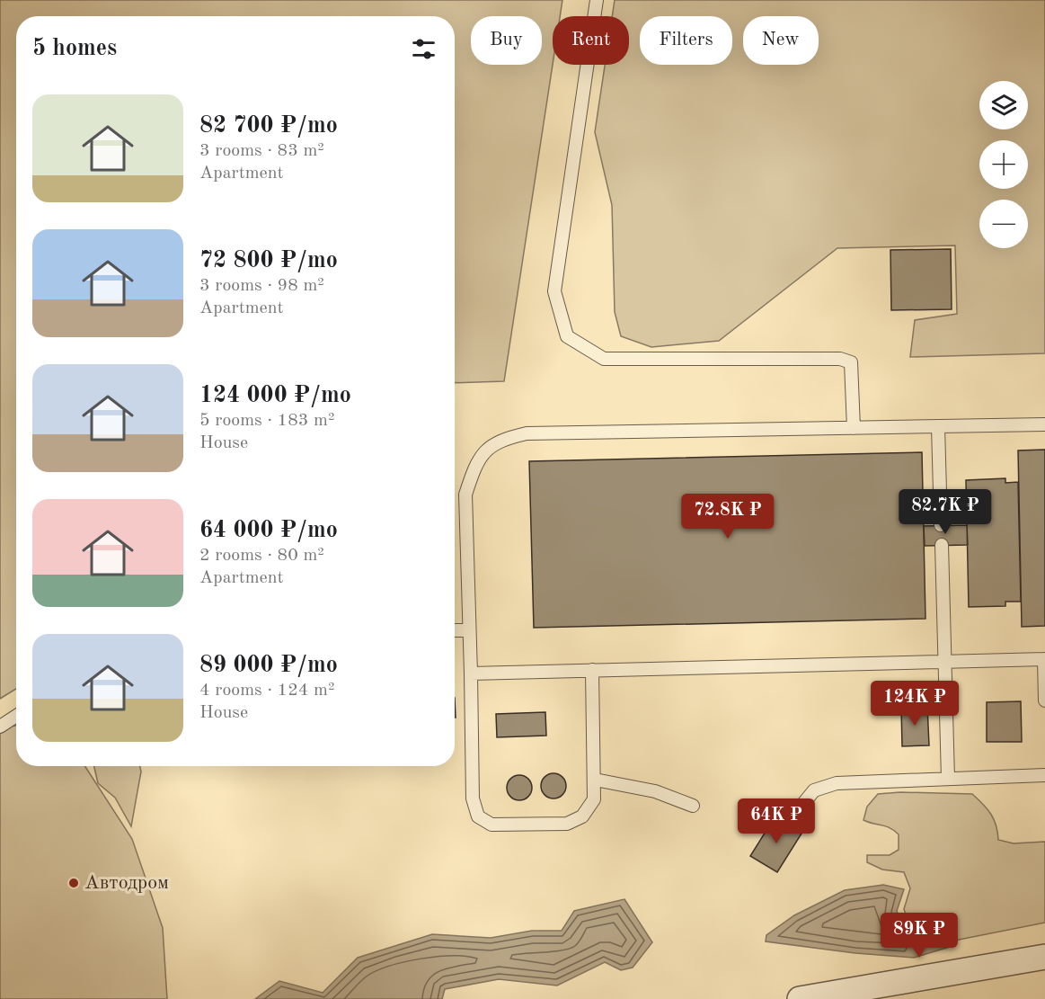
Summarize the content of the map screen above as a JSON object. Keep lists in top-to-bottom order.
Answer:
{
  "places": ["Автодром"],
  "page": {
    "chip": [
      "Buy",
      "Rent",
      "Filters",
      "New"
    ],
    "heading": "5 homes",
    "map_buttons": ["+", "−"],
    "list": [
      {
        "name": "82 700 ₽/mo",
        "note": "3 rooms · 83 m² · Apartment"
      },
      {
        "name": "72 800 ₽/mo",
        "note": "3 rooms · 98 m² · Apartment"
      },
      {
        "name": "124 000 ₽/mo",
        "note": "5 rooms · 183 m² · House"
      },
      {
        "name": "64 000 ₽/mo",
        "note": "2 rooms · 80 m² · Apartment"
      },
      {
        "name": "89 000 ₽/mo",
        "note": "4 rooms · 124 m² · House"
      }
    ],
    "price": [
      "82.7K ₽",
      "72.8K ₽",
      "124K ₽",
      "64K ₽",
      "89K ₽"
    ]
  }
}
